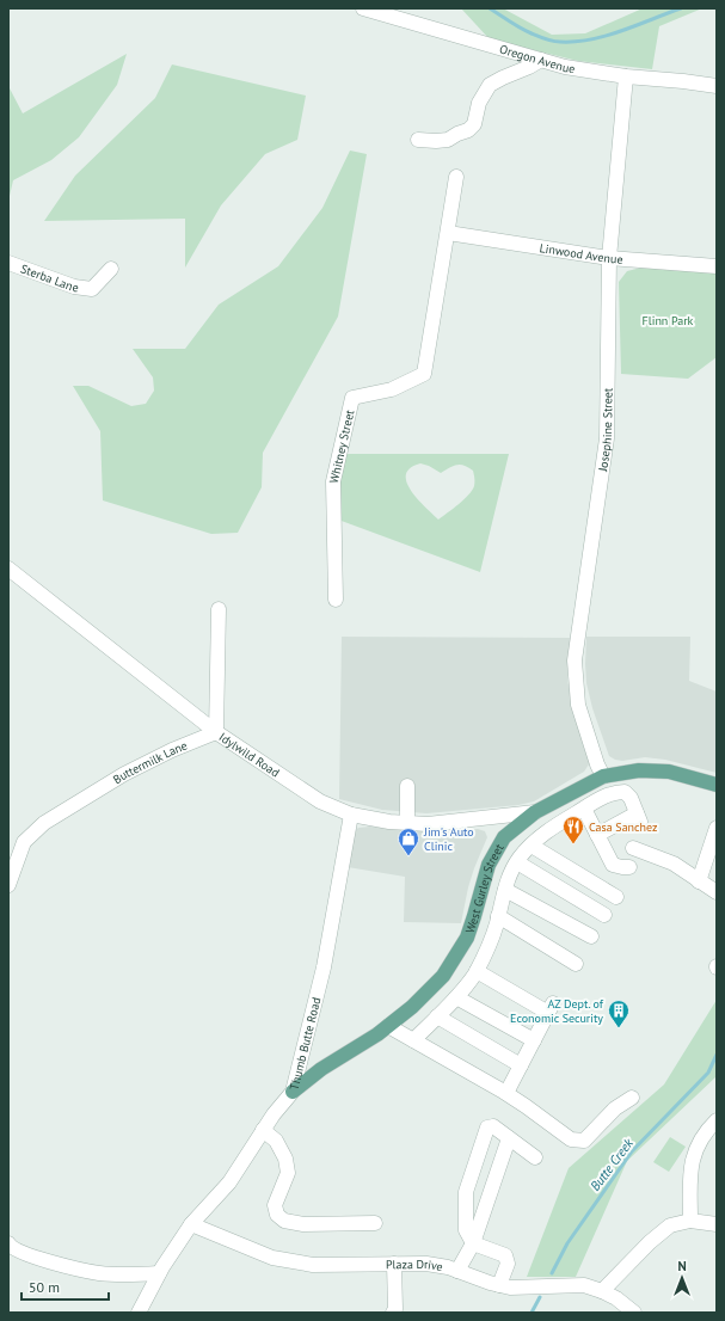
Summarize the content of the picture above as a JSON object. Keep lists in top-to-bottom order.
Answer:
{
  "streets": {
    "main road": ["West Gurley Street"],
    "street": [
      "Oregon Avenue",
      "Linwood Avenue",
      "Sterba Lane",
      "Josephine Street",
      "Whitney Street",
      "Idylwild Road",
      "Buttermilk Lane",
      "Thumb Butte Road",
      "Plaza Drive"
    ]
  },
  "crossings": [
    ["Oregon Avenue", "Josephine Street"],
    ["Linwood Avenue", "Josephine Street"],
    ["Linwood Avenue", "Whitney Street"],
    ["Josephine Street", "West Gurley Street"],
    ["Idylwild Road", "Buttermilk Lane"],
    ["Idylwild Road", "West Gurley Street"],
    ["Idylwild Road", "Thumb Butte Road"],
    ["West Gurley Street", "Thumb Butte Road"],
    ["Thumb Butte Road", "Plaza Drive"]
  ],
  "water": ["Butte Creek"],
  "parks": ["Flinn Park"],
  "places": {
    "restaurant": ["Casa Sanchez"],
    "shop": ["Jim's Auto Clinic"],
    "building": ["AZ Dept. of Economic Security"]
  },
  "scale_bar": "50 m",
  "north": "top"
}
